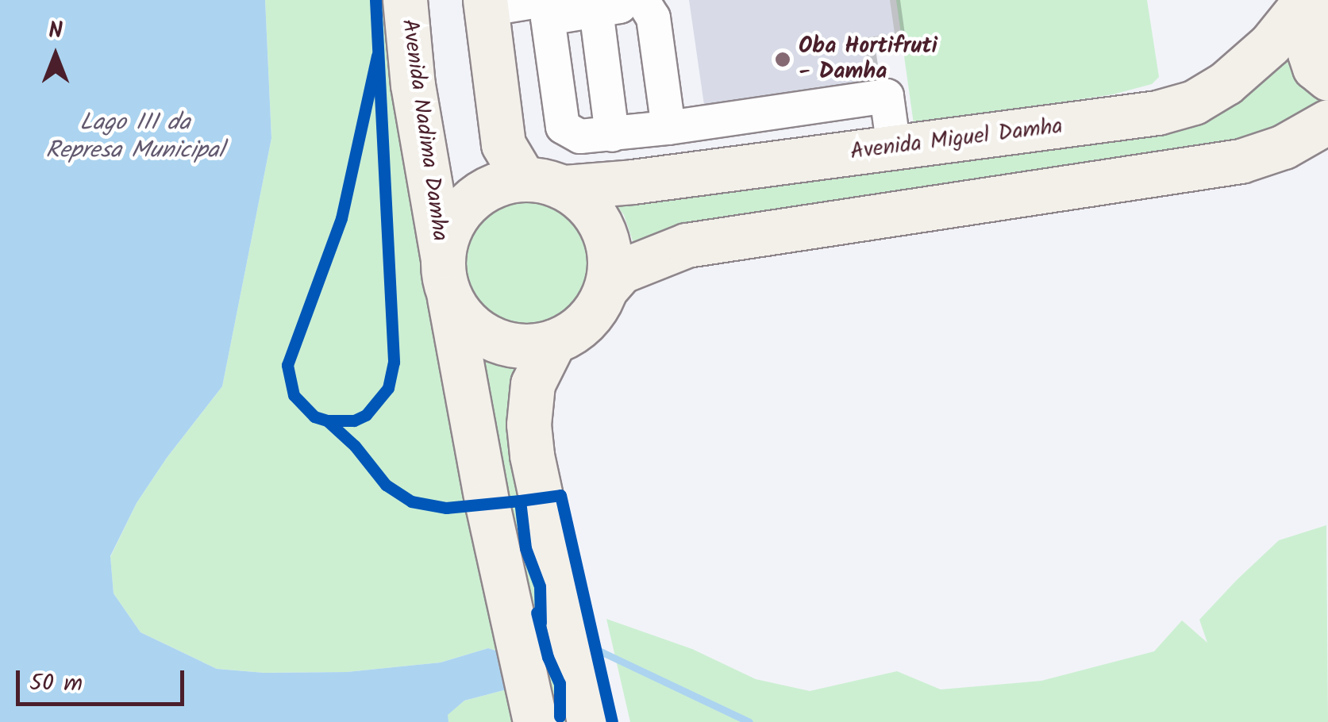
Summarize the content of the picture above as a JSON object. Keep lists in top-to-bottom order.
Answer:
{
  "streets": {
    "main road": ["Avenida Nadima Damha", "Avenida Miguel Damha"]
  },
  "crossings": [
    ["Avenida Nadima Damha", "Avenida Miguel Damha"]
  ],
  "water": ["Lago III da Represa Municipal"],
  "places": ["Oba Hortifruti - Damha"],
  "scale_bar": "50 m",
  "north": "top"
}
